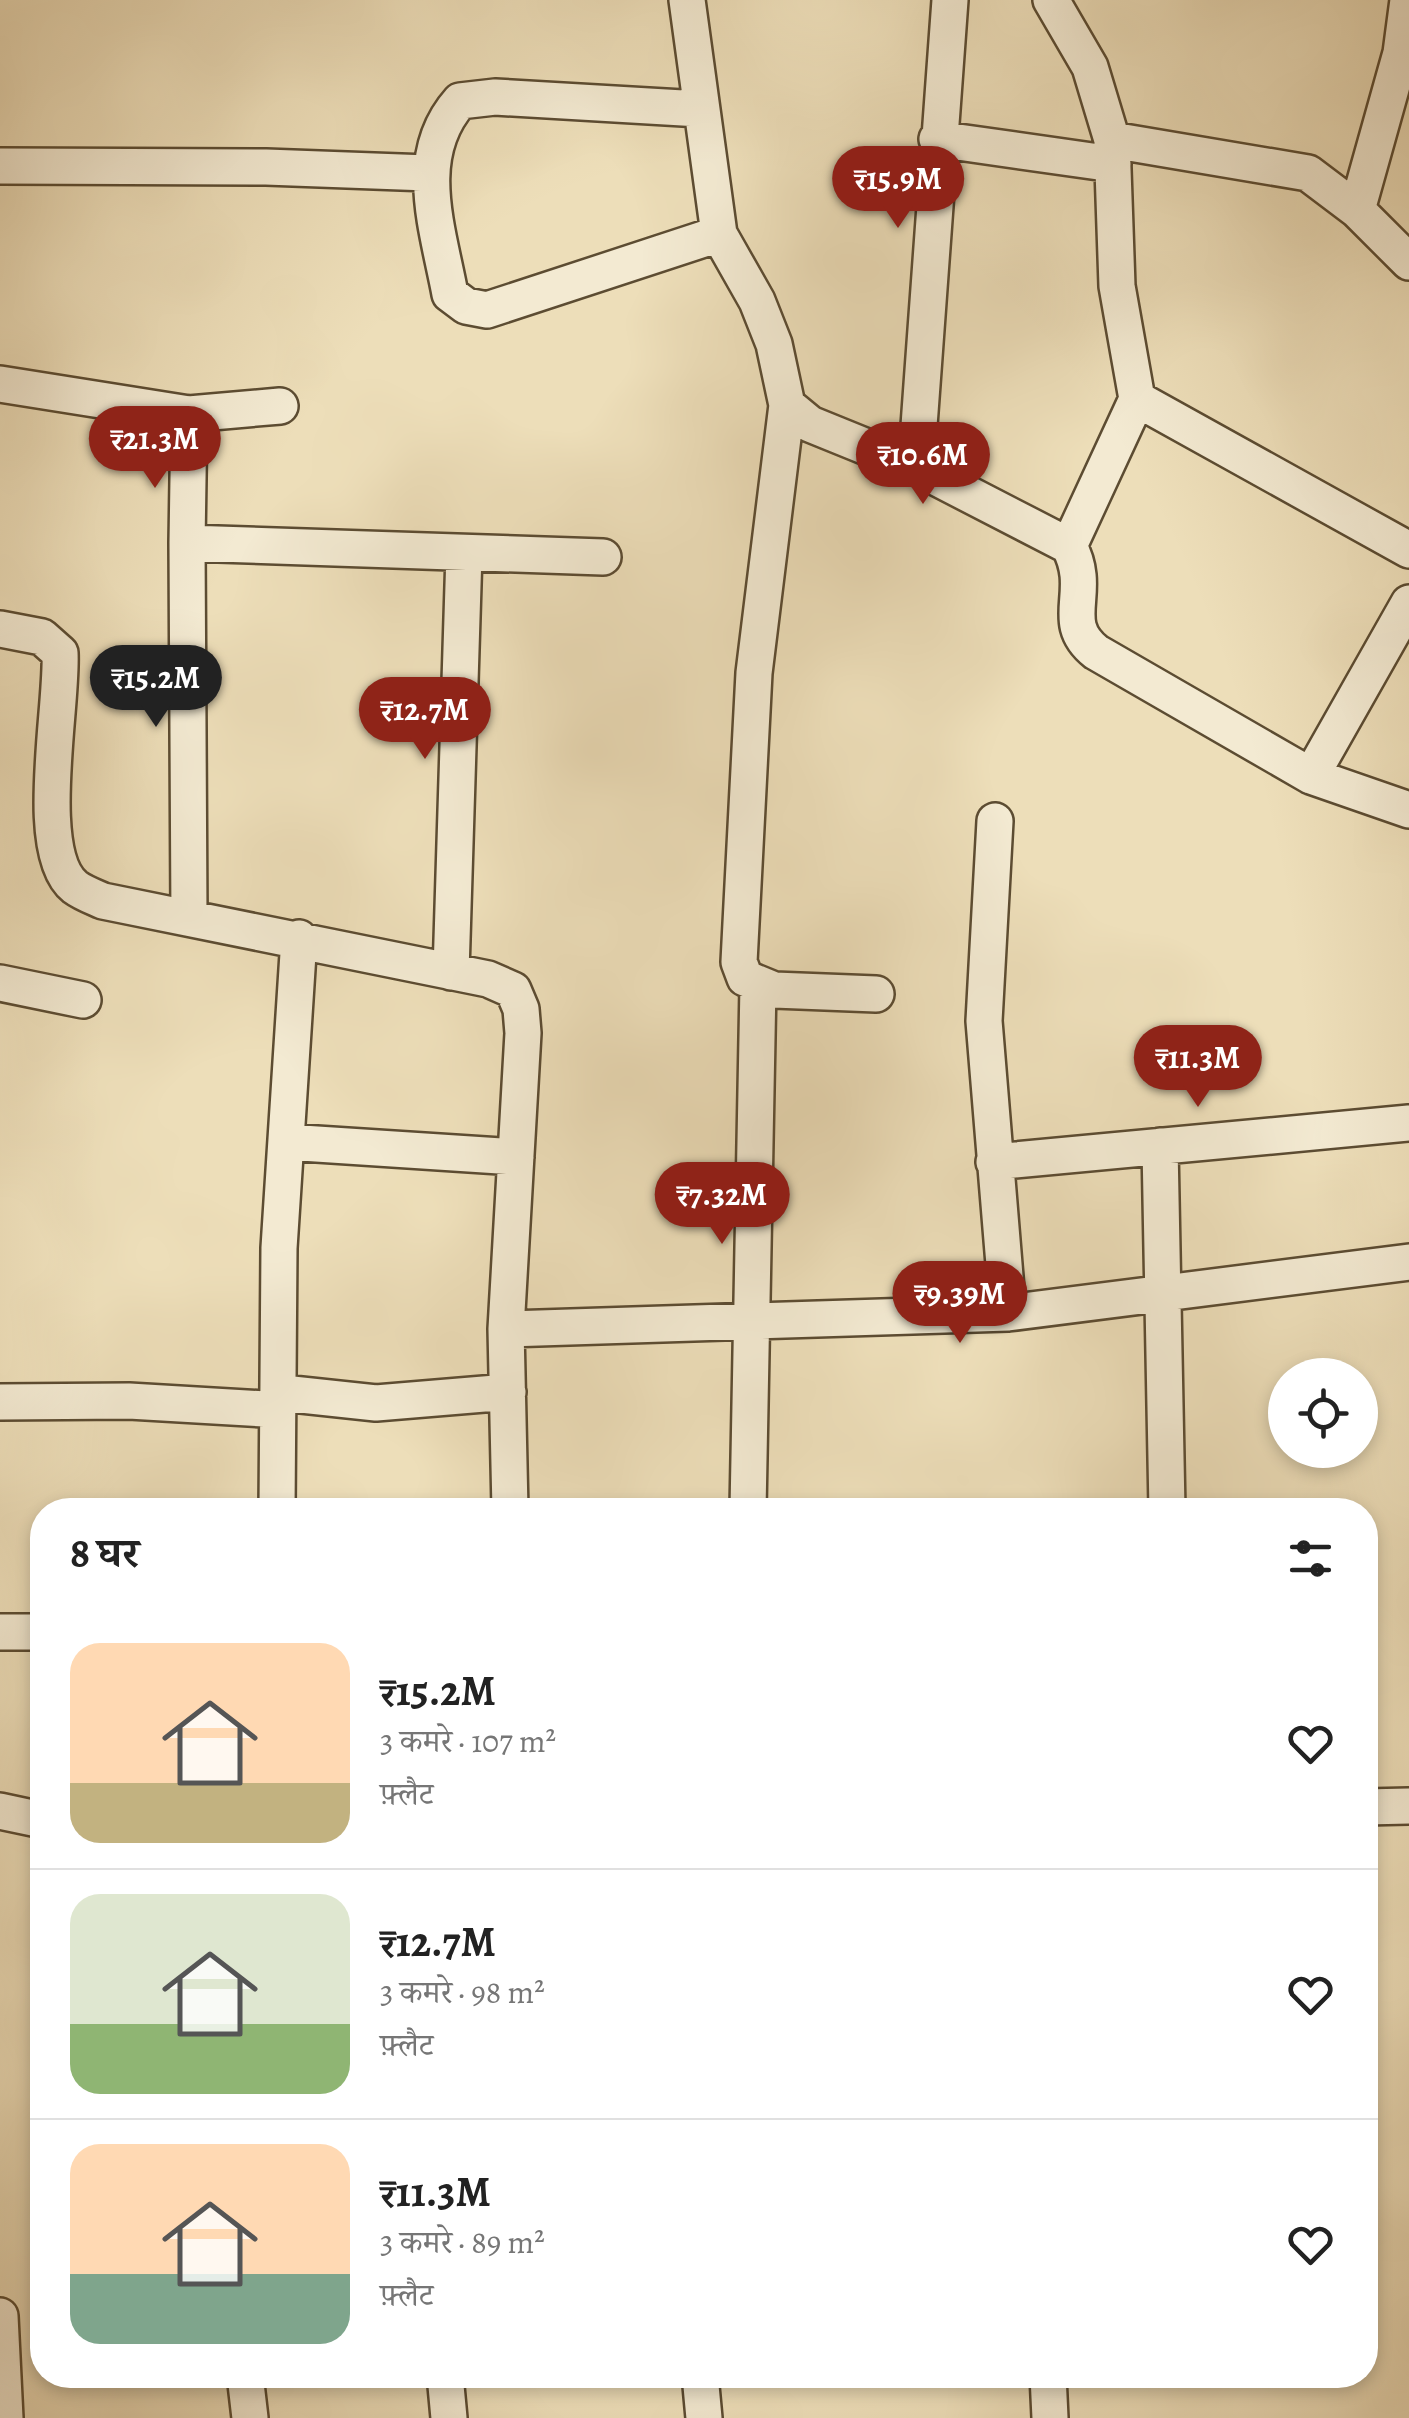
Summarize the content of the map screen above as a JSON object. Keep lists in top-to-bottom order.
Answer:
{
  "page": {
    "price": [
      "₹15.9M",
      "₹21.3M",
      "₹10.6M",
      "₹15.2M",
      "₹12.7M",
      "₹11.3M",
      "₹7.32M",
      "₹9.39M"
    ],
    "heading": "8 घर",
    "list": [
      {
        "name": "₹15.2M",
        "note": "3 कमरे · 107 m² · फ़्लैट"
      },
      {
        "name": "₹12.7M",
        "note": "3 कमरे · 98 m² · फ़्लैट"
      },
      {
        "name": "₹11.3M",
        "note": "3 कमरे · 89 m² · फ़्लैट"
      }
    ]
  }
}
